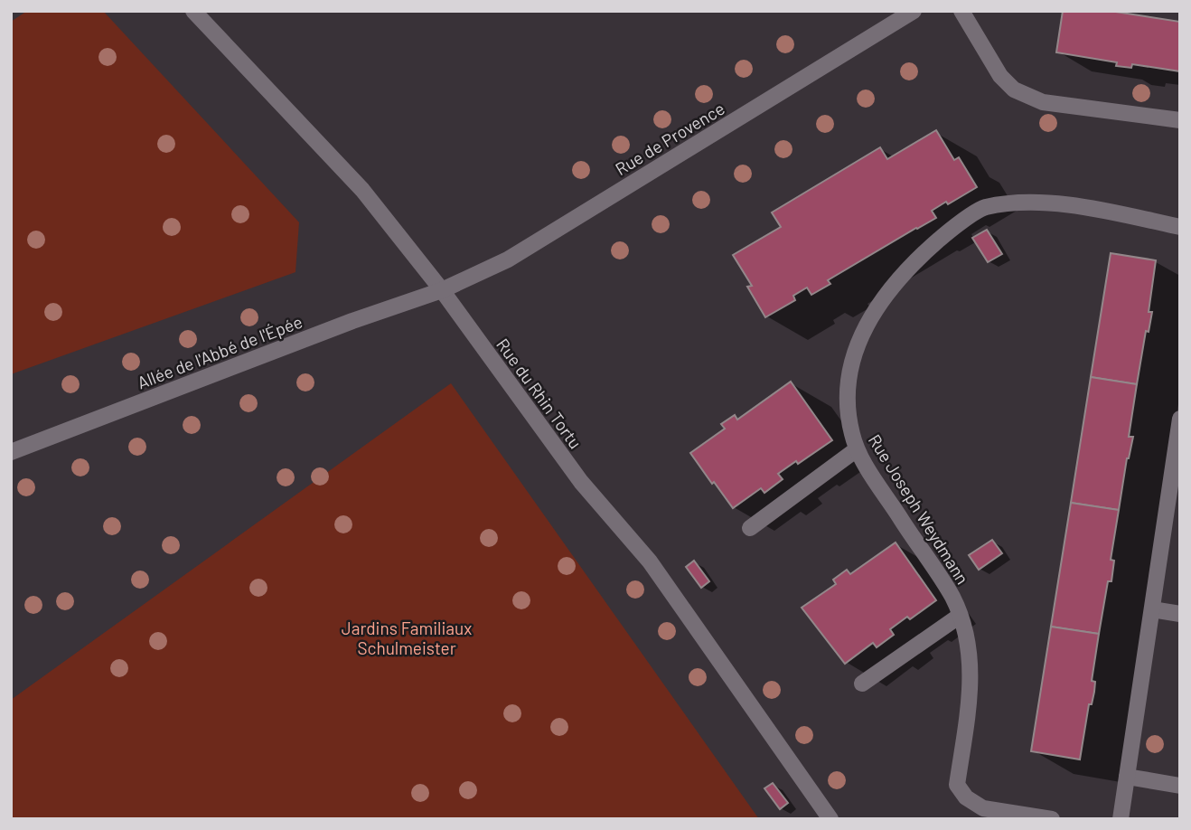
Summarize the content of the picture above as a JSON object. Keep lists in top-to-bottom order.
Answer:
{
  "streets": {
    "street": [
      "Rue de Provence",
      "Allée de l'Abbé de l'Épée",
      "Rue du Rhin Tortu",
      "Rue Joseph Weydmann"
    ]
  },
  "crossings": [
    ["Rue de Provence", "Allée de l'Abbé de l'Épée"],
    ["Rue de Provence", "Rue du Rhin Tortu"],
    ["Allée de l'Abbé de l'Épée", "Rue du Rhin Tortu"]
  ],
  "parks": ["Jardins Familiaux Schulmeister"]
}
